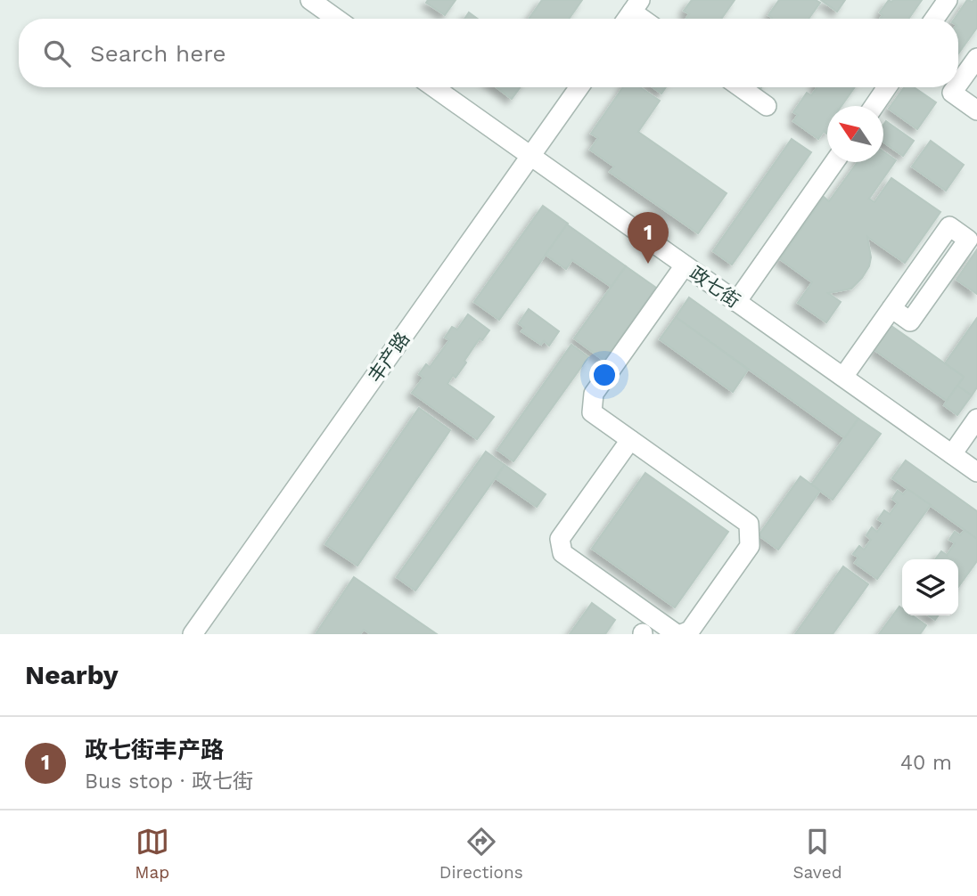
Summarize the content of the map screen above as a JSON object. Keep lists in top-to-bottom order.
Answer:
{
  "streets": {
    "street": ["政七街", "丰产路"]
  },
  "crossings": [
    ["政七街", "丰产路"]
  ],
  "north": "top left",
  "page": {
    "search": "Search here",
    "pins": "1",
    "heading": "Nearby",
    "list": [
      {
        "mark": "1",
        "name": "政七街丰产路",
        "note": "Bus stop · 政七街",
        "value": "40 m"
      }
    ],
    "nav": ["Map", "Directions", "Saved"]
  }
}
